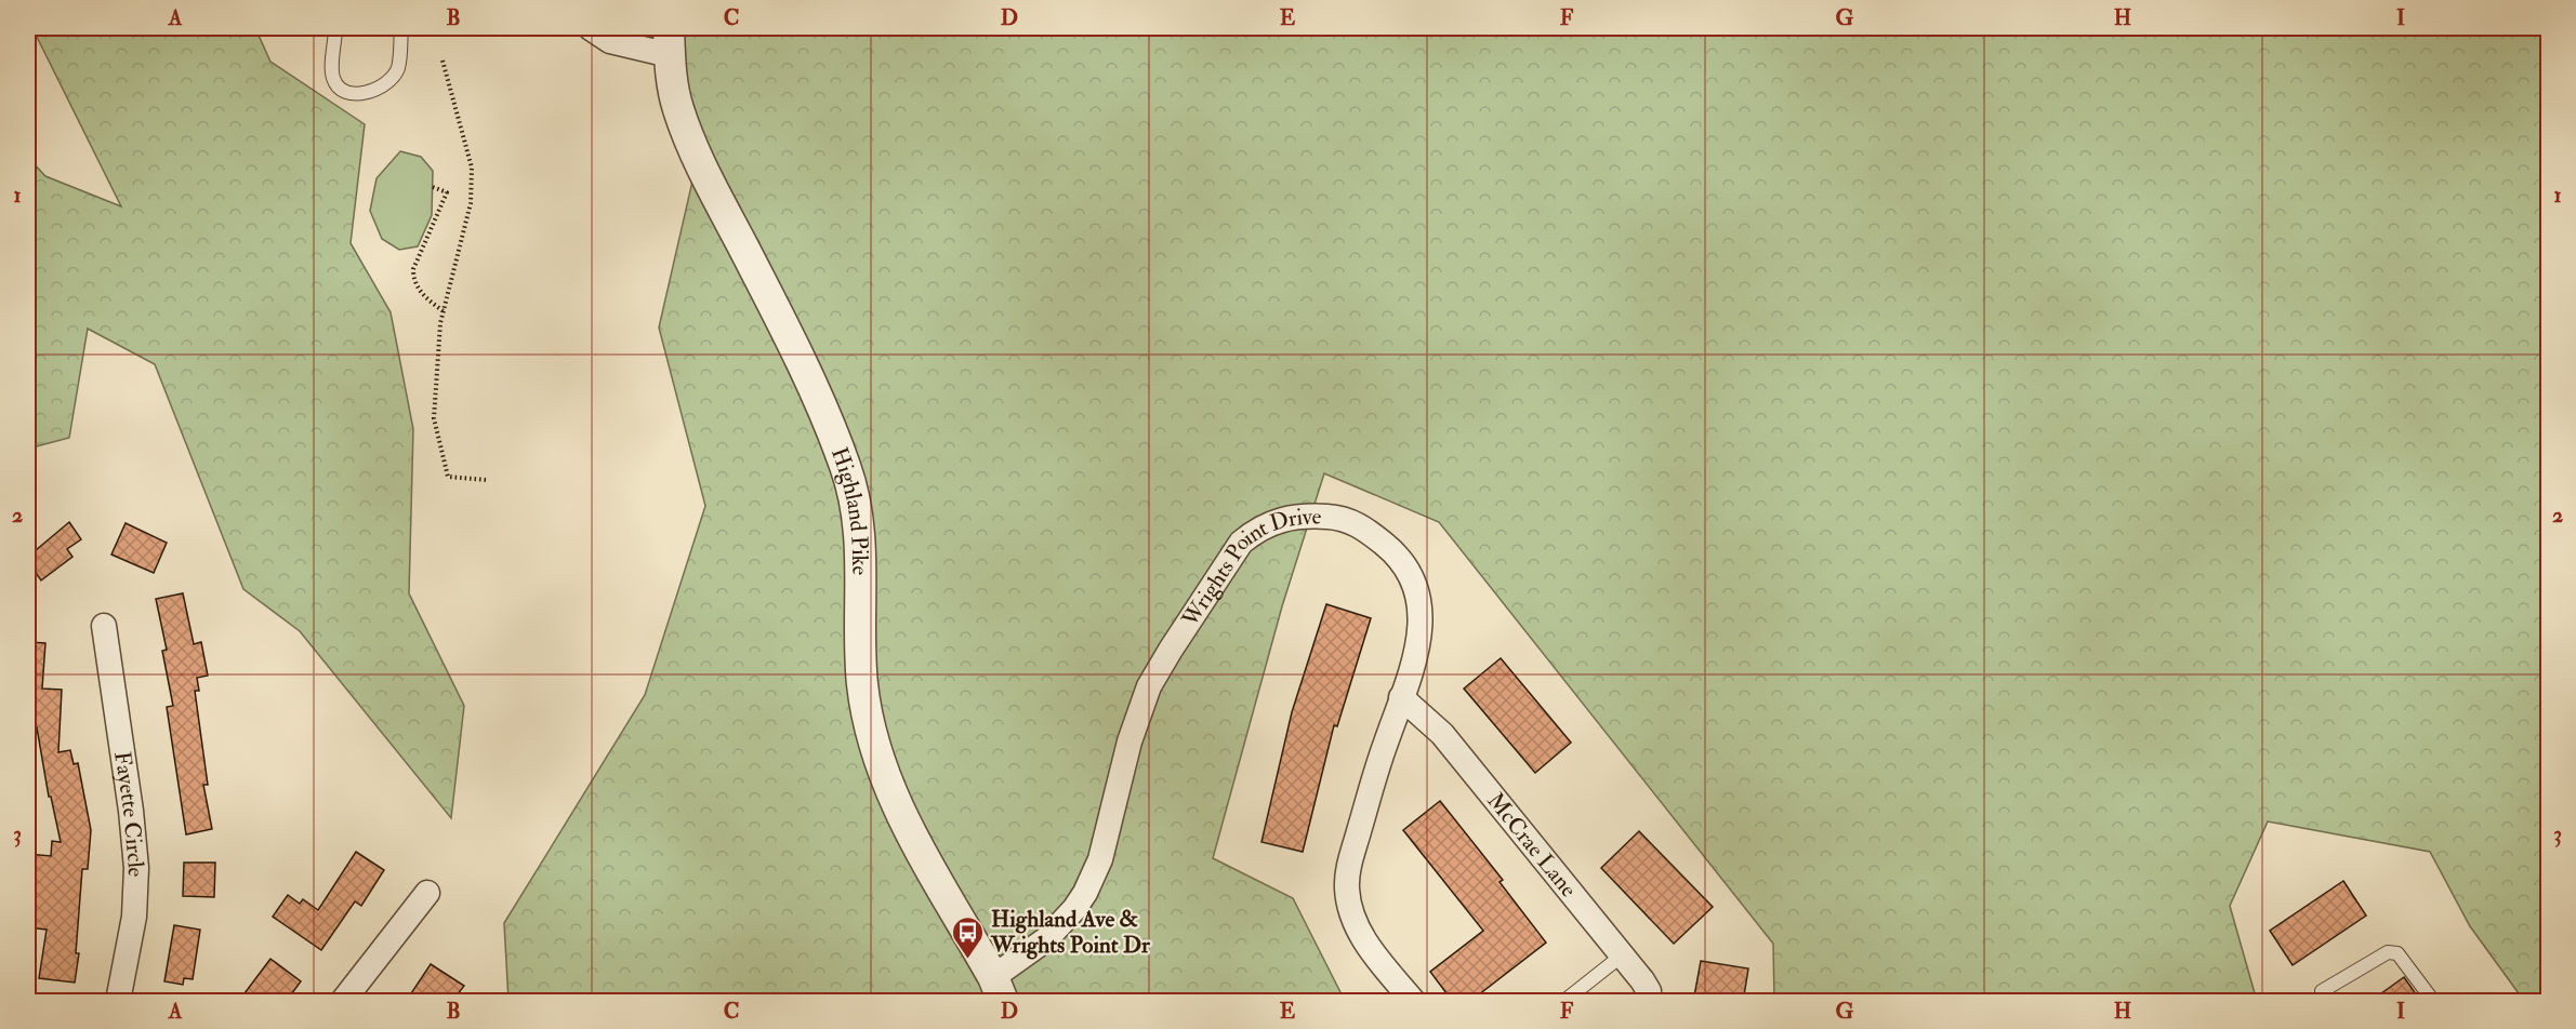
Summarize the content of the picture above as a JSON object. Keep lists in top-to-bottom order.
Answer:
{
  "streets": {
    "street": [
      "Highland Pike",
      "Wrights Point Drive",
      "Fayette Circle",
      "McCrae Lane"
    ]
  },
  "crossings": [
    ["Highland Pike", "Wrights Point Drive"],
    ["Wrights Point Drive", "McCrae Lane"]
  ],
  "places": {
    "bus stop": ["Highland Ave & Wrights Point Dr"]
  },
  "grid": {
    "columns": [
      "A",
      "B",
      "C",
      "D",
      "E",
      "F",
      "G",
      "H",
      "I"
    ],
    "rows": ["1", "2", "3"]
  }
}
